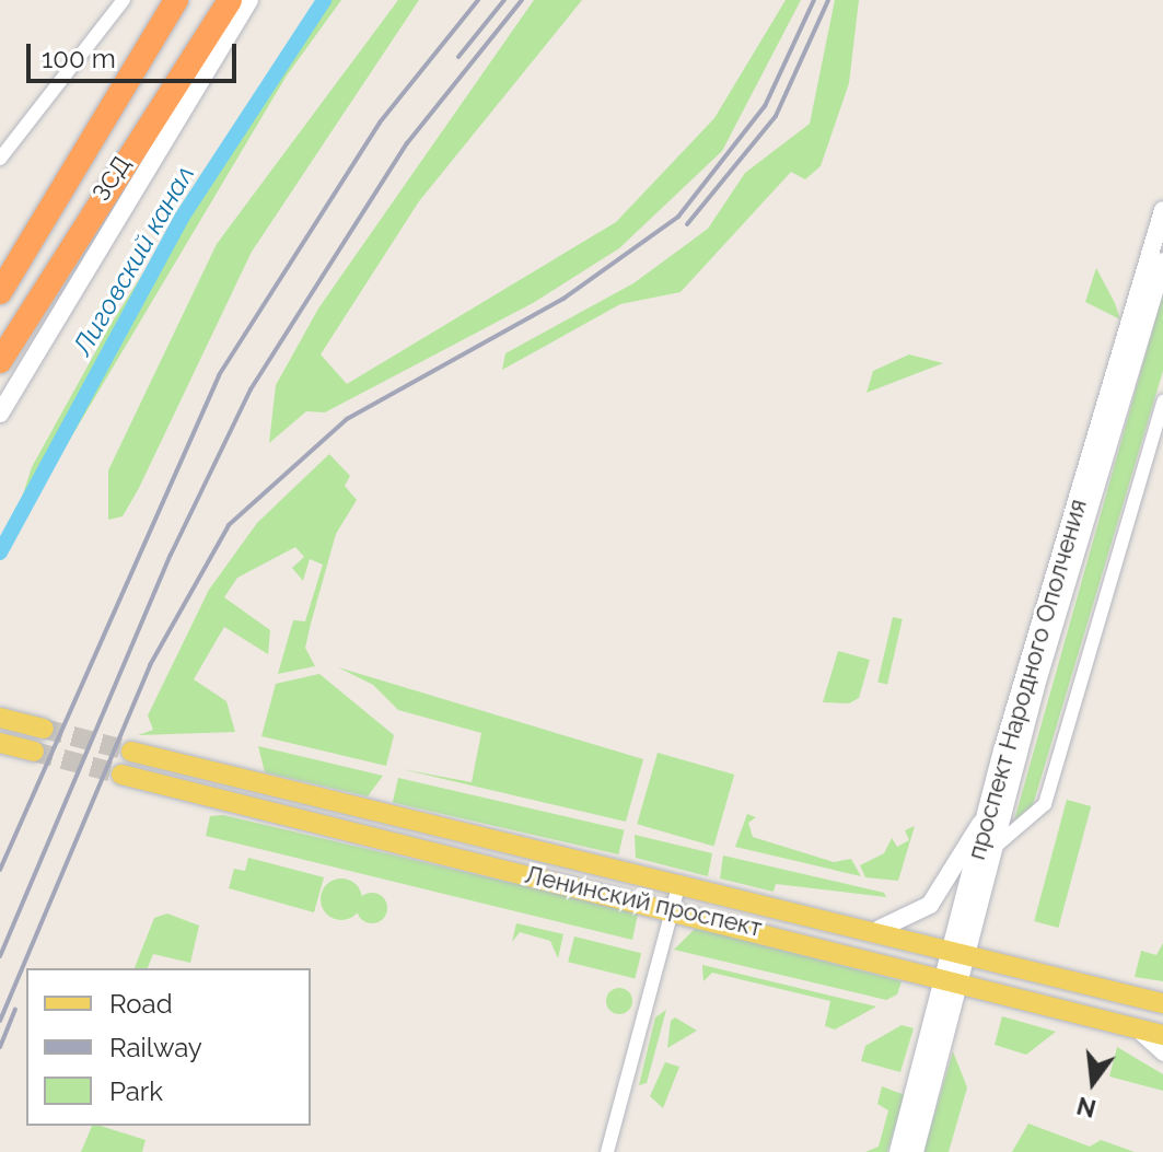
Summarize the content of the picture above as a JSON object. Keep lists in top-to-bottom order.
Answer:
{
  "streets": {
    "highway": ["ЗСД"],
    "main road": ["проспект Народного Ополчения", "Ленинский проспект"]
  },
  "crossings": [
    ["проспект Народного Ополчения", "Ленинский проспект"]
  ],
  "water": ["Лиговский канал"],
  "legend": ["Road", "Railway", "Park"],
  "scale_bar": "100 m",
  "north": "bottom"
}
